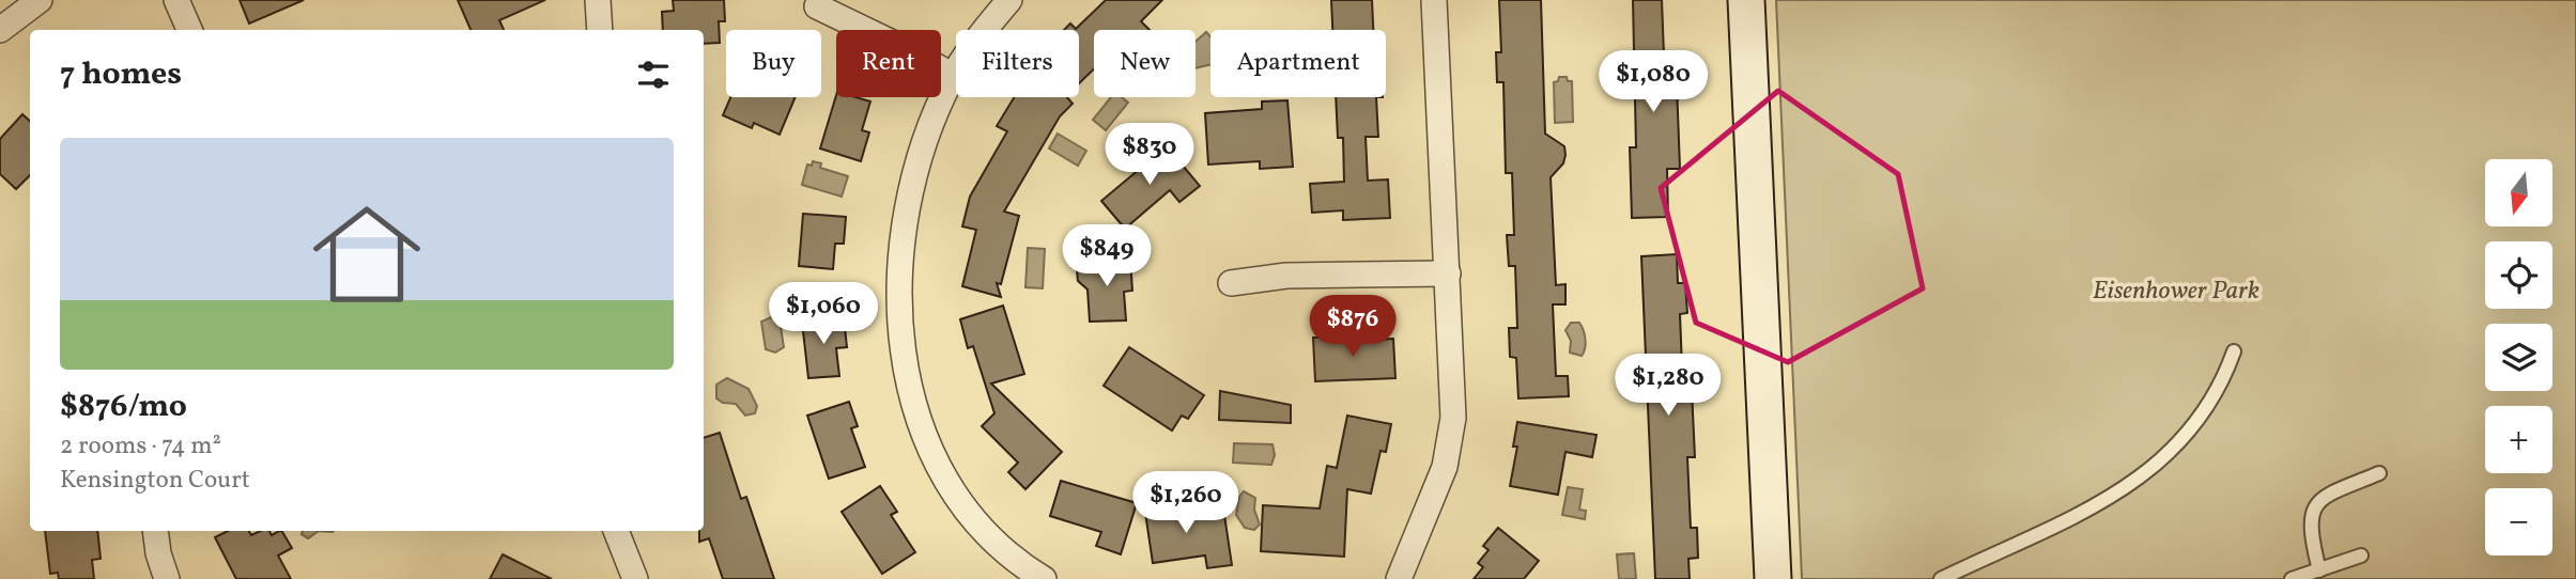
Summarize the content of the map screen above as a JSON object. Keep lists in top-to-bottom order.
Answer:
{
  "parks": ["Eisenhower Park"],
  "north": "bottom",
  "page": {
    "chip": [
      "Buy",
      "Rent",
      "Filters",
      "New",
      "Apartment"
    ],
    "heading": "7 homes",
    "price": [
      "$1,080",
      "$830",
      "$849",
      "$1,060",
      "$876",
      "$1,280",
      "$1,260"
    ],
    "list": [
      {
        "name": "$876/mo",
        "note": "2 rooms · 74 m² · Kensington Court"
      }
    ],
    "map_buttons": ["+", "−"]
  }
}
